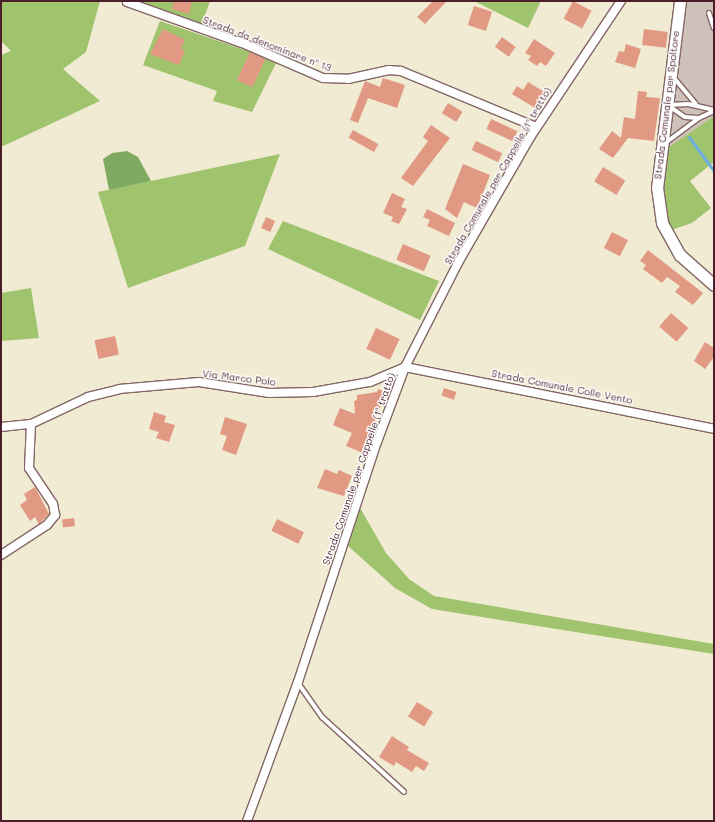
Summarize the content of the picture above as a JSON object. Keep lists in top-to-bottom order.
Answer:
{
  "streets": {
    "street": [
      "Strada da denominare nº 13",
      "Strada Comunale per Spoltore",
      "Strada Comunale per Cappelle (1º tratto)",
      "Via Marco Polo",
      "Strada Comunale Colle Vento"
    ]
  },
  "crossings": [
    ["Strada da denominare nº 13", "Strada Comunale per Cappelle (1º tratto)"],
    ["Strada Comunale per Cappelle (1º tratto)", "Via Marco Polo"],
    ["Strada Comunale per Cappelle (1º tratto)", "Strada Comunale Colle Vento"],
    ["Via Marco Polo", "Strada Comunale Colle Vento"]
  ]
}
